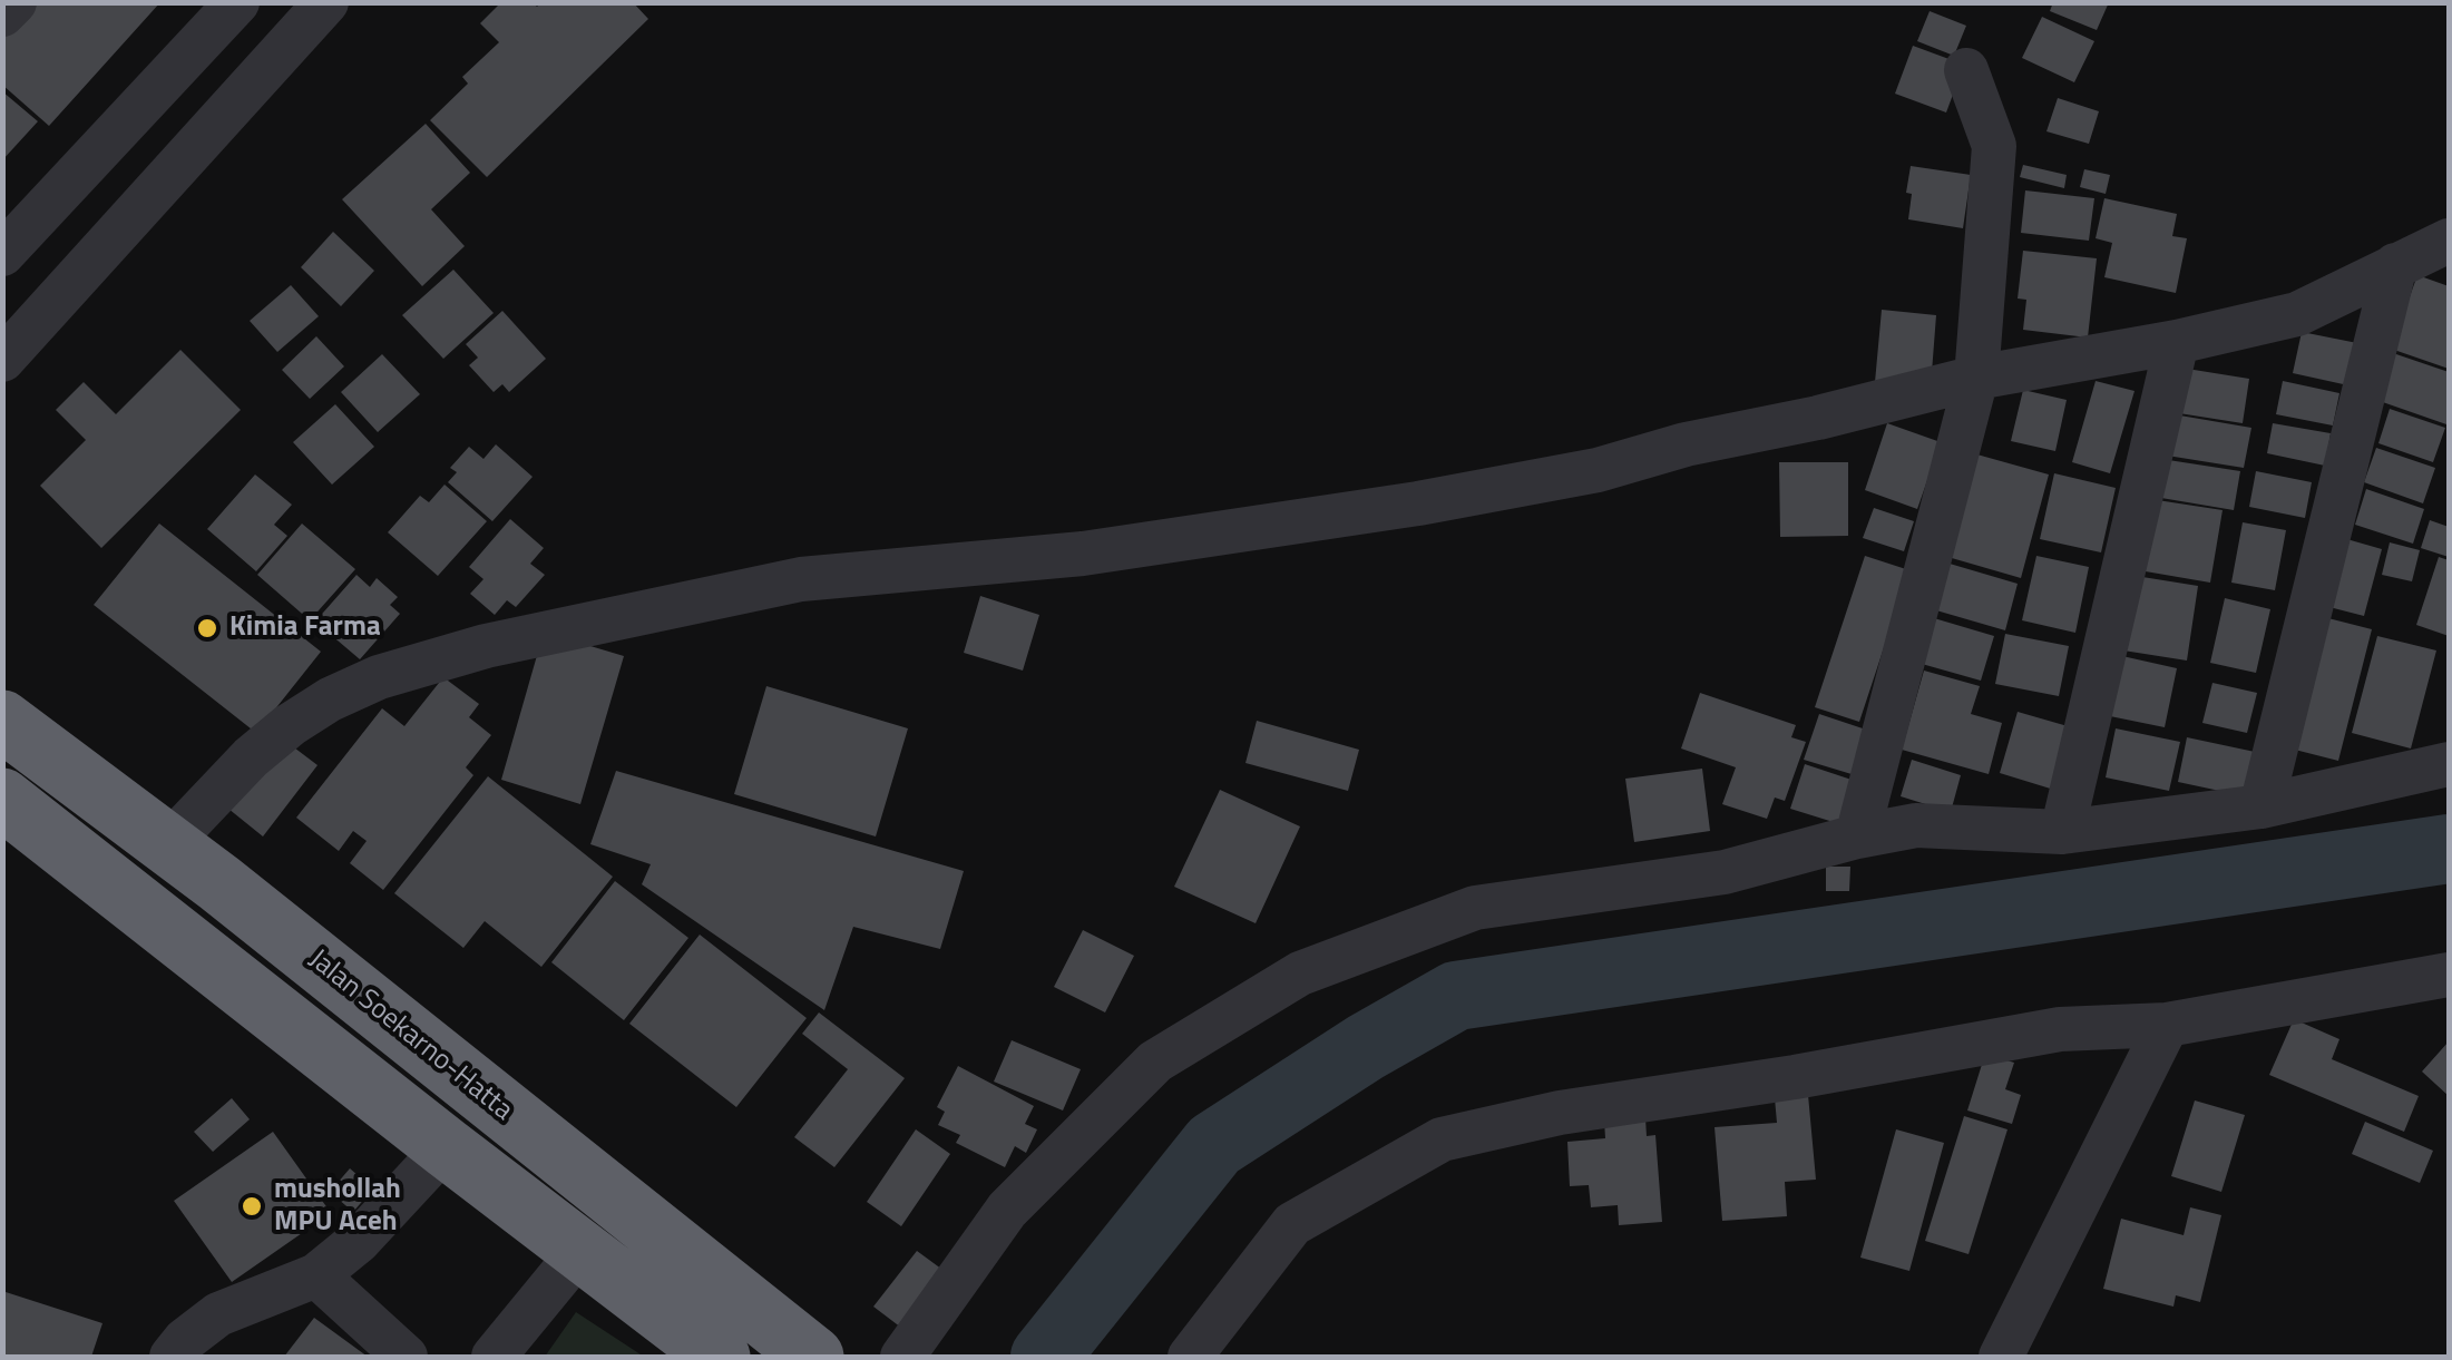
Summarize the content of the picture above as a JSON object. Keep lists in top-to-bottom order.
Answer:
{
  "streets": {
    "highway": ["Jalan Soekarno-Hatta"]
  },
  "places": ["Kimia Farma", "mushollah MPU Aceh"]
}
